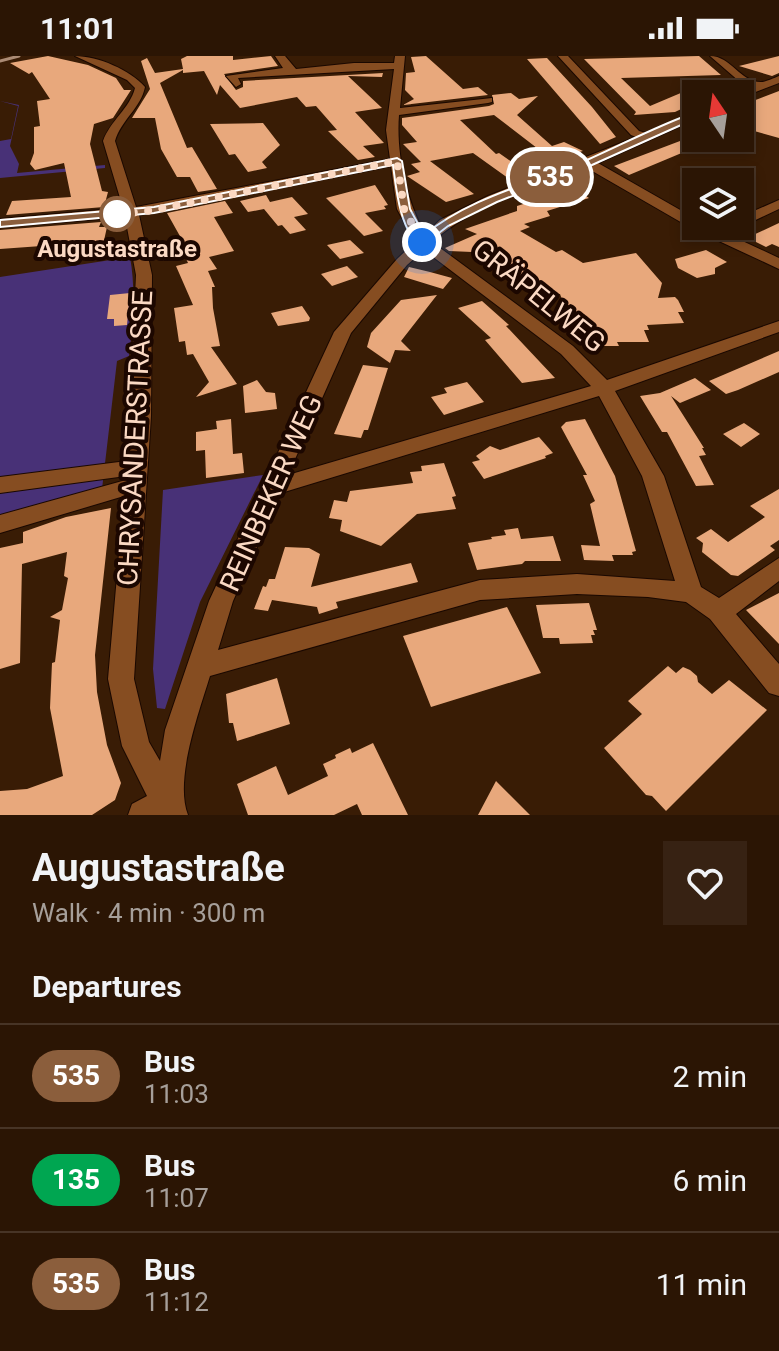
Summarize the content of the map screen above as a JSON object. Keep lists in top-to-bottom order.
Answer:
{
  "streets": {
    "street": ["GRÄPELWEG", "CHRYSANDERSTRASSE", "REINBEKER WEG"]
  },
  "crossings": [
    ["GRÄPELWEG", "REINBEKER WEG"],
    ["CHRYSANDERSTRASSE", "REINBEKER WEG"]
  ],
  "places": ["Augustastraße"],
  "lines": ["bus line 535"],
  "north": "top",
  "page": {
    "status": "11:01",
    "on_map": "535",
    "heading": [
      ["Augustastraße", "Walk · 4 min · 300 m"],
      "Departures"
    ],
    "list": [
      {
        "mark": "535",
        "name": "Bus",
        "note": "11:03",
        "value": "2 min"
      },
      {
        "mark": "135",
        "name": "Bus",
        "note": "11:07",
        "value": "6 min"
      },
      {
        "mark": "535",
        "name": "Bus",
        "note": "11:12",
        "value": "11 min"
      }
    ]
  }
}
